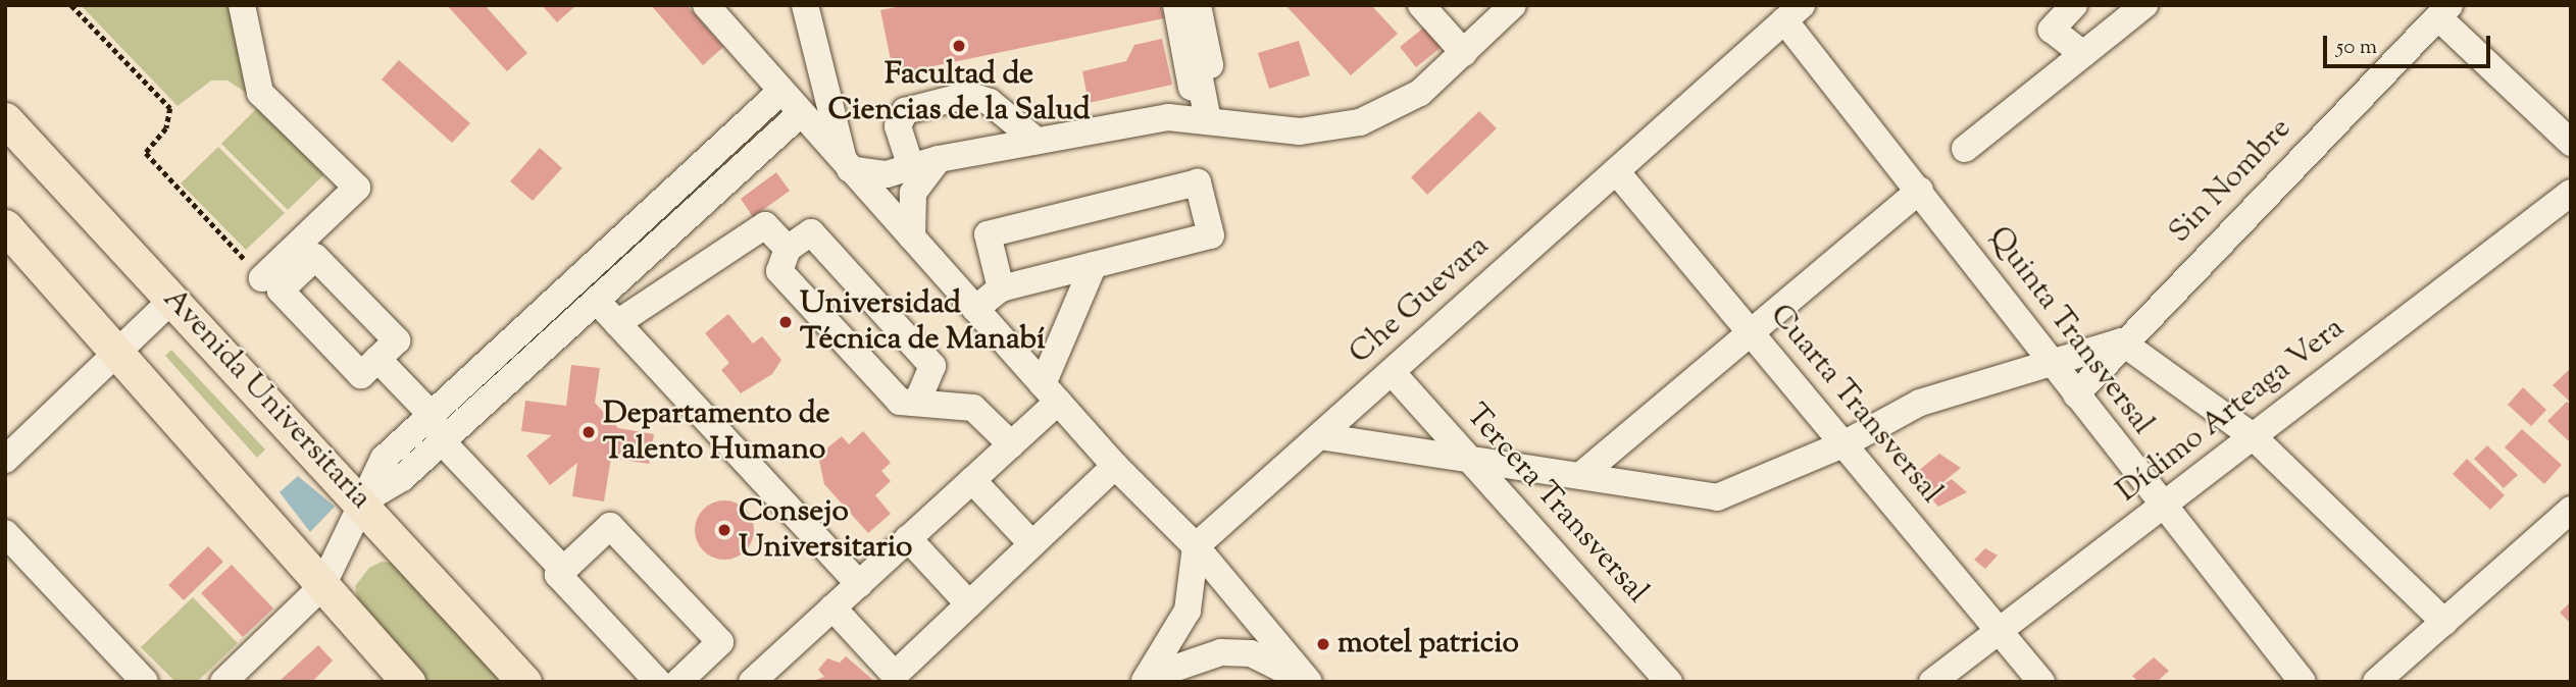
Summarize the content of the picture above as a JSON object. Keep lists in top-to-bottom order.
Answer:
{
  "streets": {
    "main road": ["Avenida Universitaria"],
    "street": [
      "Sin Nombre",
      "Che Guevara",
      "Quinta Transversal",
      "Cuarta Transversal",
      "Dídimo Arteaga Vera",
      "Tercera Transversal"
    ]
  },
  "crossings": [
    ["Sin Nombre", "Quinta Transversal"],
    ["Che Guevara", "Quinta Transversal"],
    ["Che Guevara", "Cuarta Transversal"],
    ["Che Guevara", "Tercera Transversal"],
    ["Quinta Transversal", "Dídimo Arteaga Vera"],
    ["Cuarta Transversal", "Dídimo Arteaga Vera"]
  ],
  "places": [
    "Facultad de Ciencias de la Salud",
    "Universidad Técnica de Manabí",
    "Departamento de Talento Humano",
    "Consejo Universitario",
    "motel patricio"
  ],
  "scale_bar": "50 m"
}
